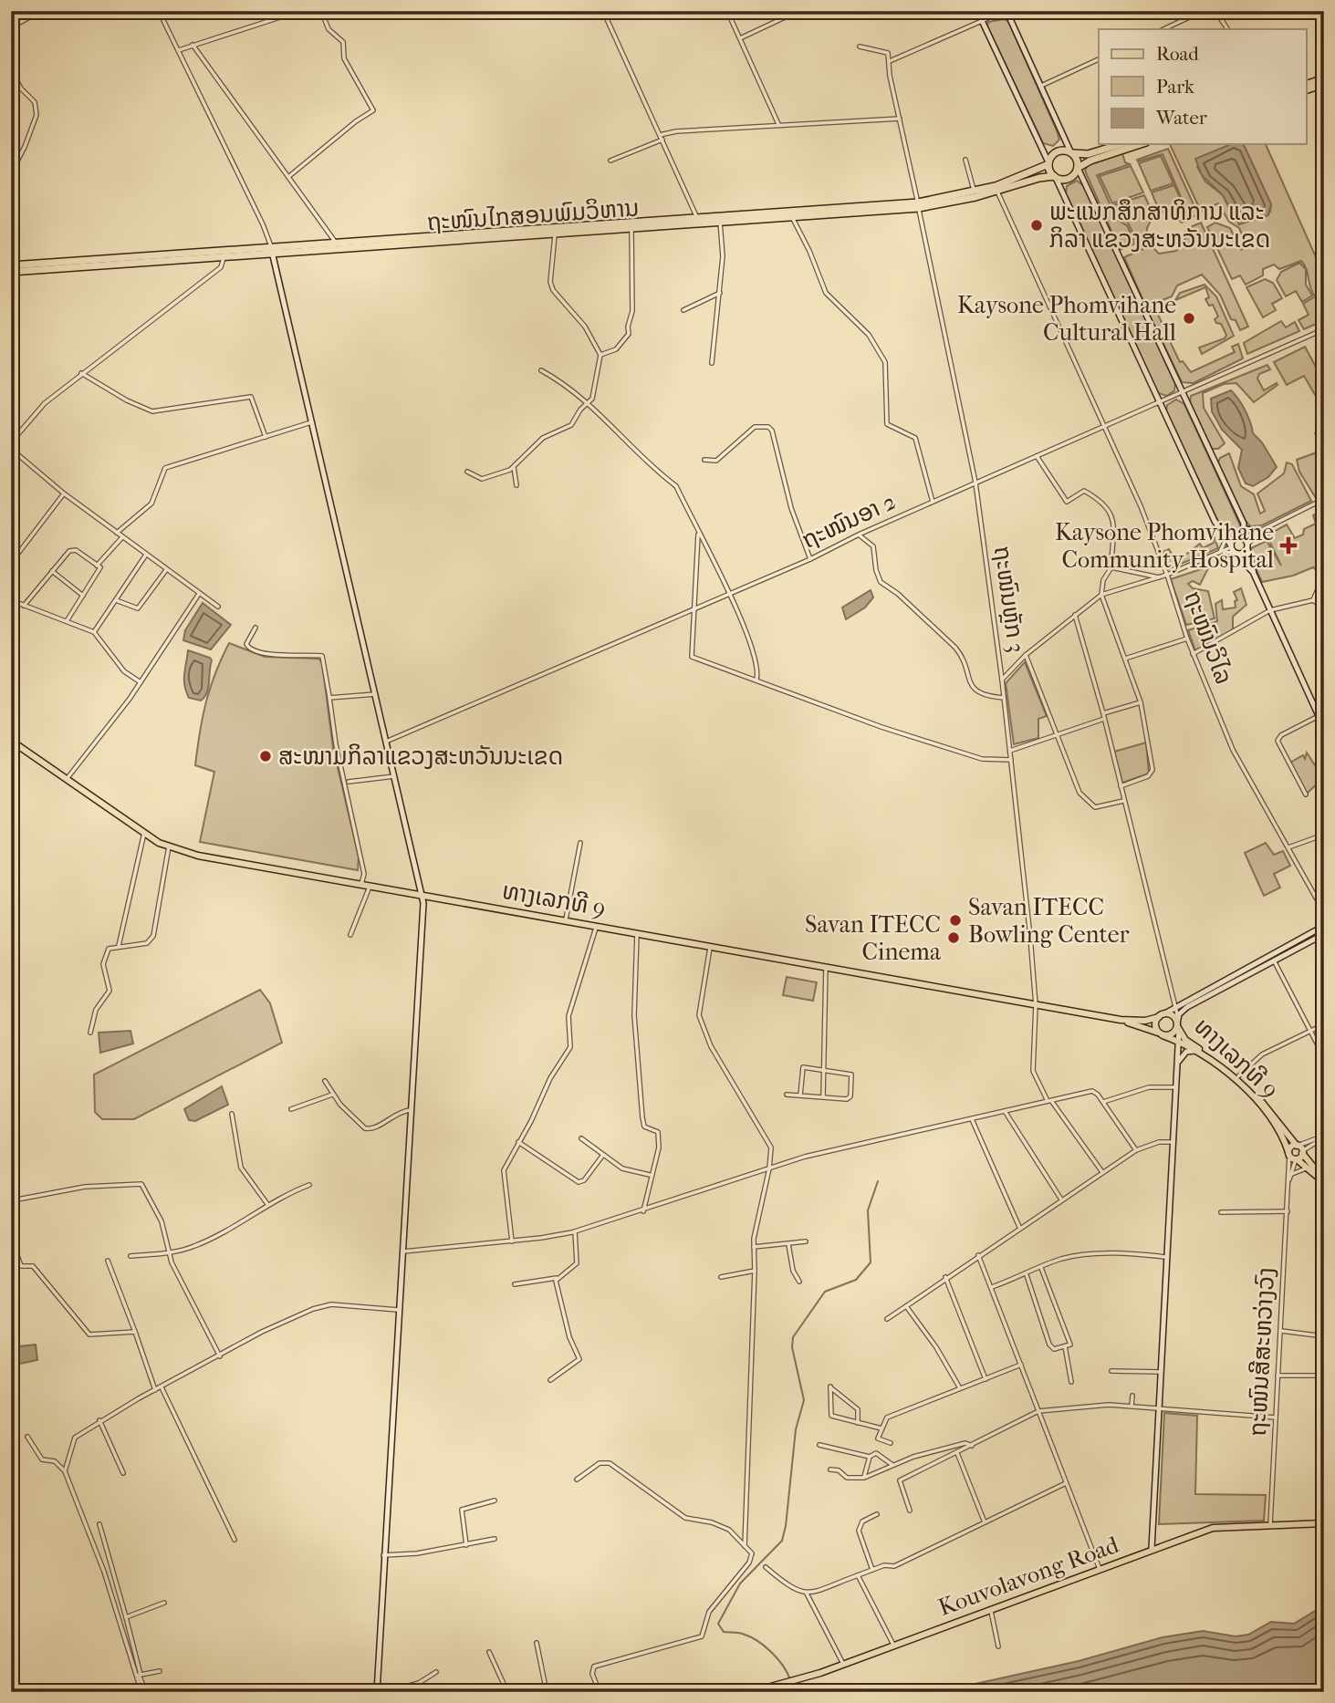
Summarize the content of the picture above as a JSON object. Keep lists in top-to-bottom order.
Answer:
{
  "streets": {
    "highway": ["ຖະໜົນໄກສອນພົມວິຫານ"],
    "main road": ["ທາງເລກທີ 9", "Kouvolavong Road"],
    "street": [
      "ຖະໜົນອາ 2",
      "ຖະໜົນຫຼັກ 3",
      "ຖະໜົນວິໄລ",
      "ຖະໜົນສີສະຫວ່າງວົງ"
    ]
  },
  "crossings": [
    ["ຖະໜົນໄກສອນພົມວິຫານ", "ຖະໜົນຫຼັກ 3"],
    ["ຖະໜົນໄກສອນພົມວິຫານ", "ຖະໜົນວິໄລ"],
    ["ຖະໜົນອາ 2", "ຖະໜົນຫຼັກ 3"],
    ["ຖະໜົນອາ 2", "ຖະໜົນວິໄລ"],
    ["ຖະໜົນຫຼັກ 3", "ທາງເລກທີ 9"],
    ["ທາງເລກທີ 9", "ຖະໜົນສີສະຫວ່າງວົງ"],
    ["ຖະໜົນສີສະຫວ່າງວົງ", "Kouvolavong Road"]
  ],
  "places": {
    "other": [
      "ພະແນກສຶກສາທິການ ແລະ ກິລາ ແຂວງສະຫວັນນະເຂດ",
      "Kaysone Phomvihane Cultural Hall",
      "ສະໜາມກິລາແຂວງສະຫວັນນະເຂດ",
      "Savan ITECC Bowling Center",
      "Savan ITECC Cinema"
    ],
    "health": ["Kaysone Phomvihane Community Hospital"]
  },
  "legend": ["Road", "Park", "Water"]
}
